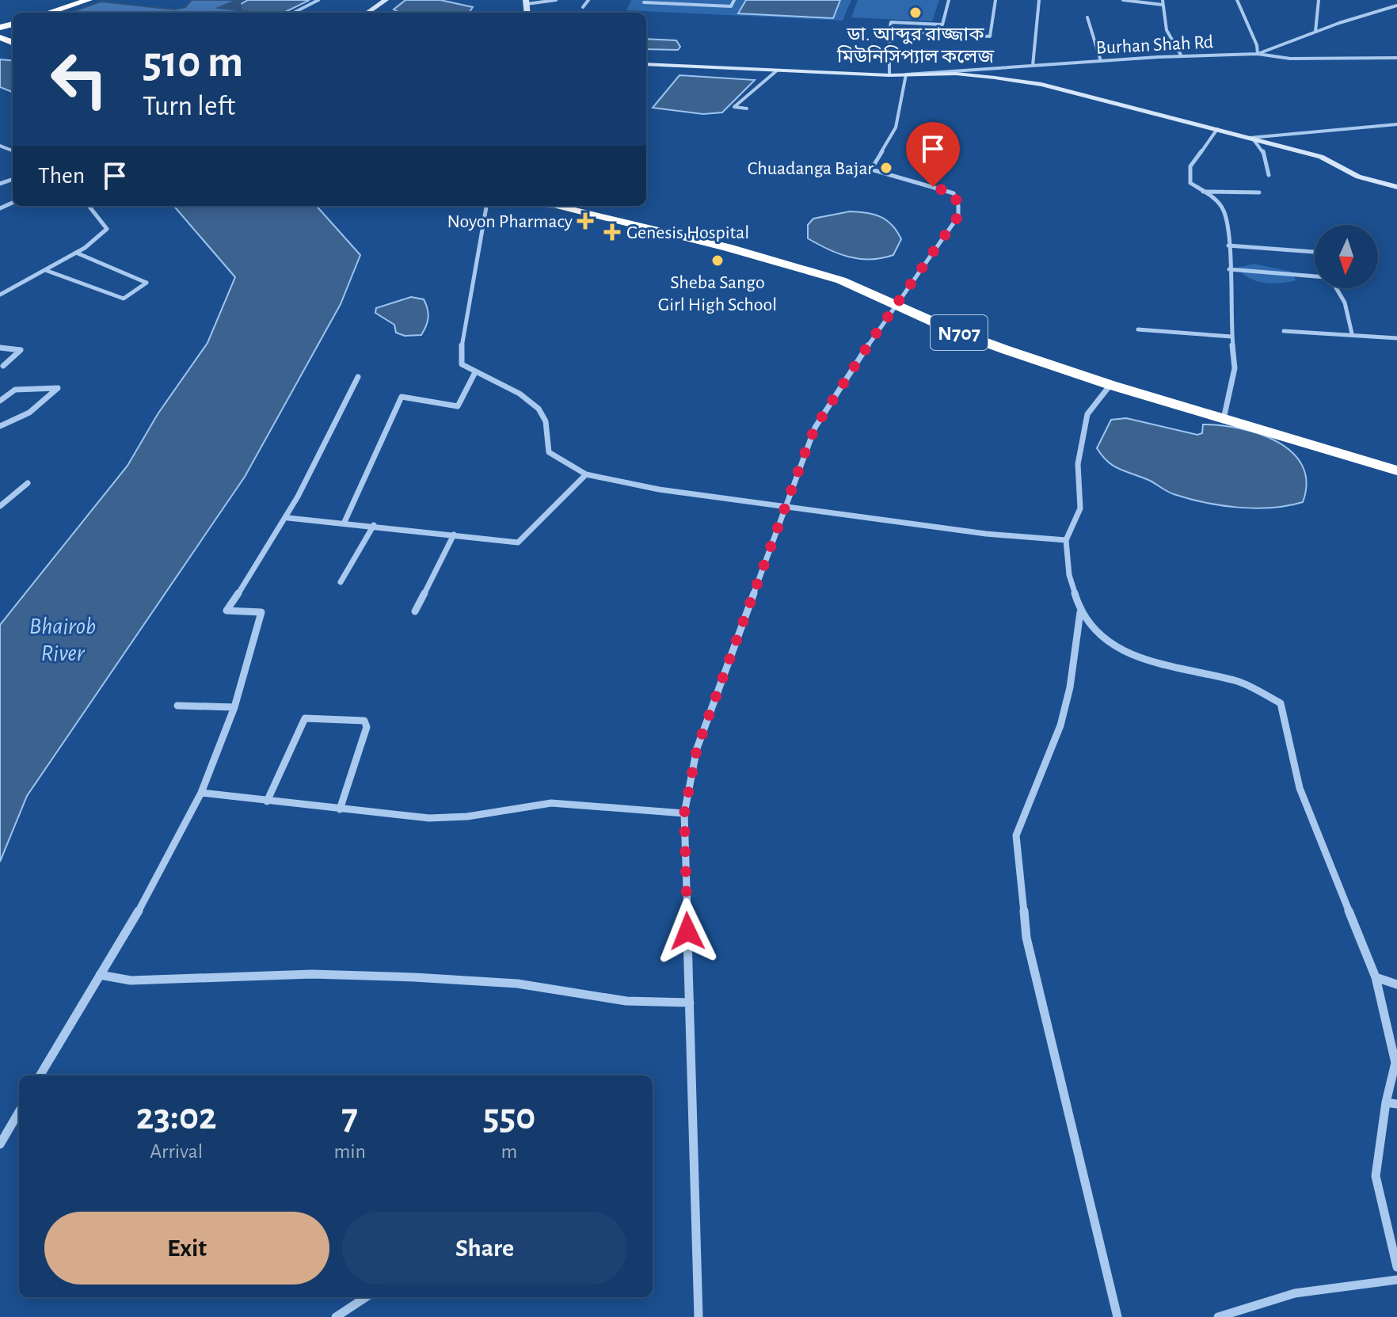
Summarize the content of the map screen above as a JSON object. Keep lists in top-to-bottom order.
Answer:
{
  "streets": {
    "highway": ["N707"],
    "street": ["Burhan Shah Rd"]
  },
  "water": ["Bhairob River"],
  "places": {
    "other": ["ডা. আব্দুর রাজ্জাক মিউনিসিপ্যাল কলেজ", "Chuadanga Bajar", "Sheba Sango Girl High School"],
    "health": ["Noyon Pharmacy", "Genesis Hospital"]
  },
  "north": "bottom",
  "page": {
    "turn": ["510 m", "Turn left"],
    "then": "Then",
    "eta": [
      "23:02",
      "Arrival",
      "7",
      "min",
      "550",
      "m"
    ],
    "buttons": ["Exit", "Share"]
  }
}
